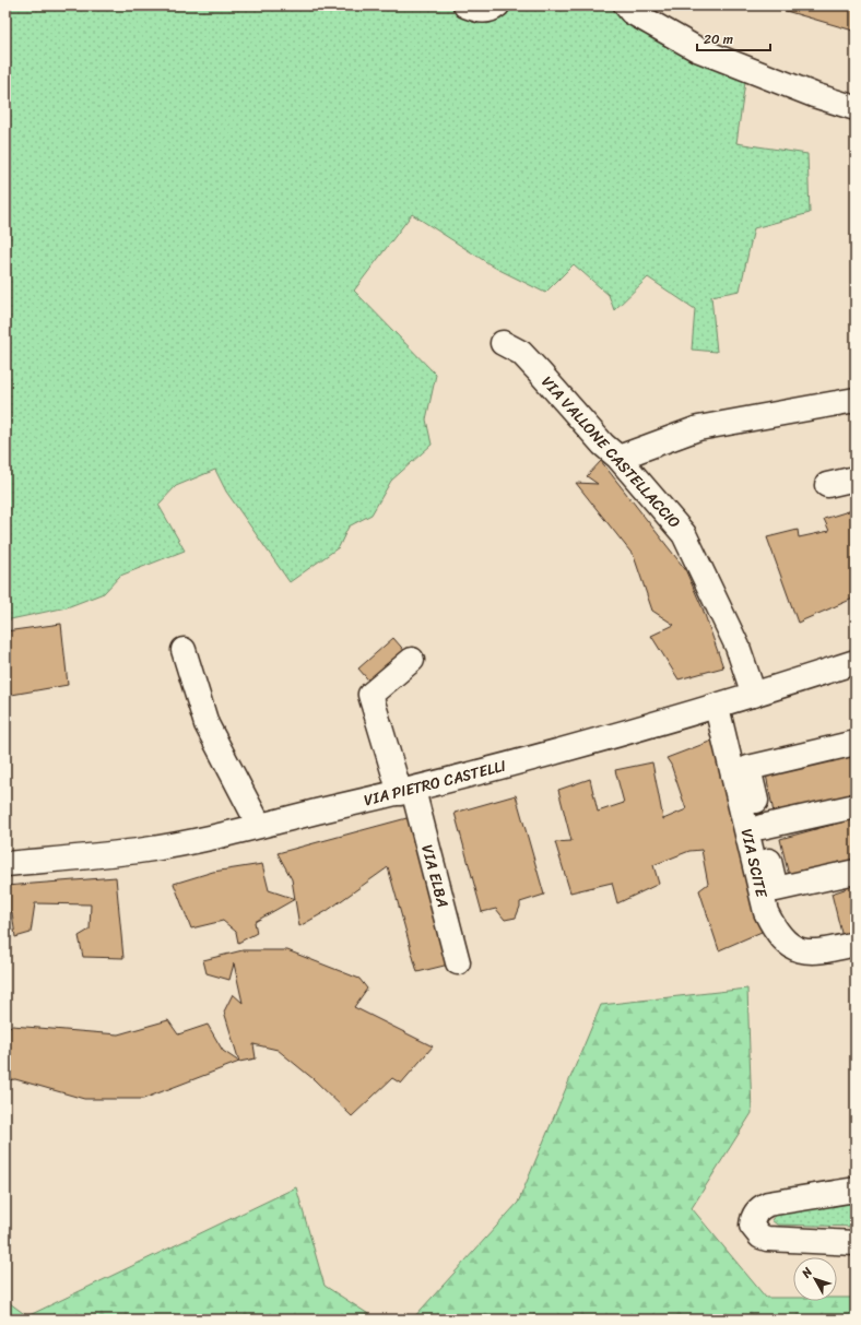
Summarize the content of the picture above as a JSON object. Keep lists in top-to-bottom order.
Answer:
{
  "streets": {
    "street": [
      "VIA VALLONE CASTELLACCIO",
      "VIA PIETRO CASTELLI",
      "VIA SCITE",
      "VIA ELBA"
    ]
  },
  "crossings": [
    ["VIA VALLONE CASTELLACCIO", "VIA PIETRO CASTELLI"],
    ["VIA PIETRO CASTELLI", "VIA SCITE"],
    ["VIA PIETRO CASTELLI", "VIA ELBA"]
  ],
  "scale_bar": "20 m",
  "north": "top left"
}
